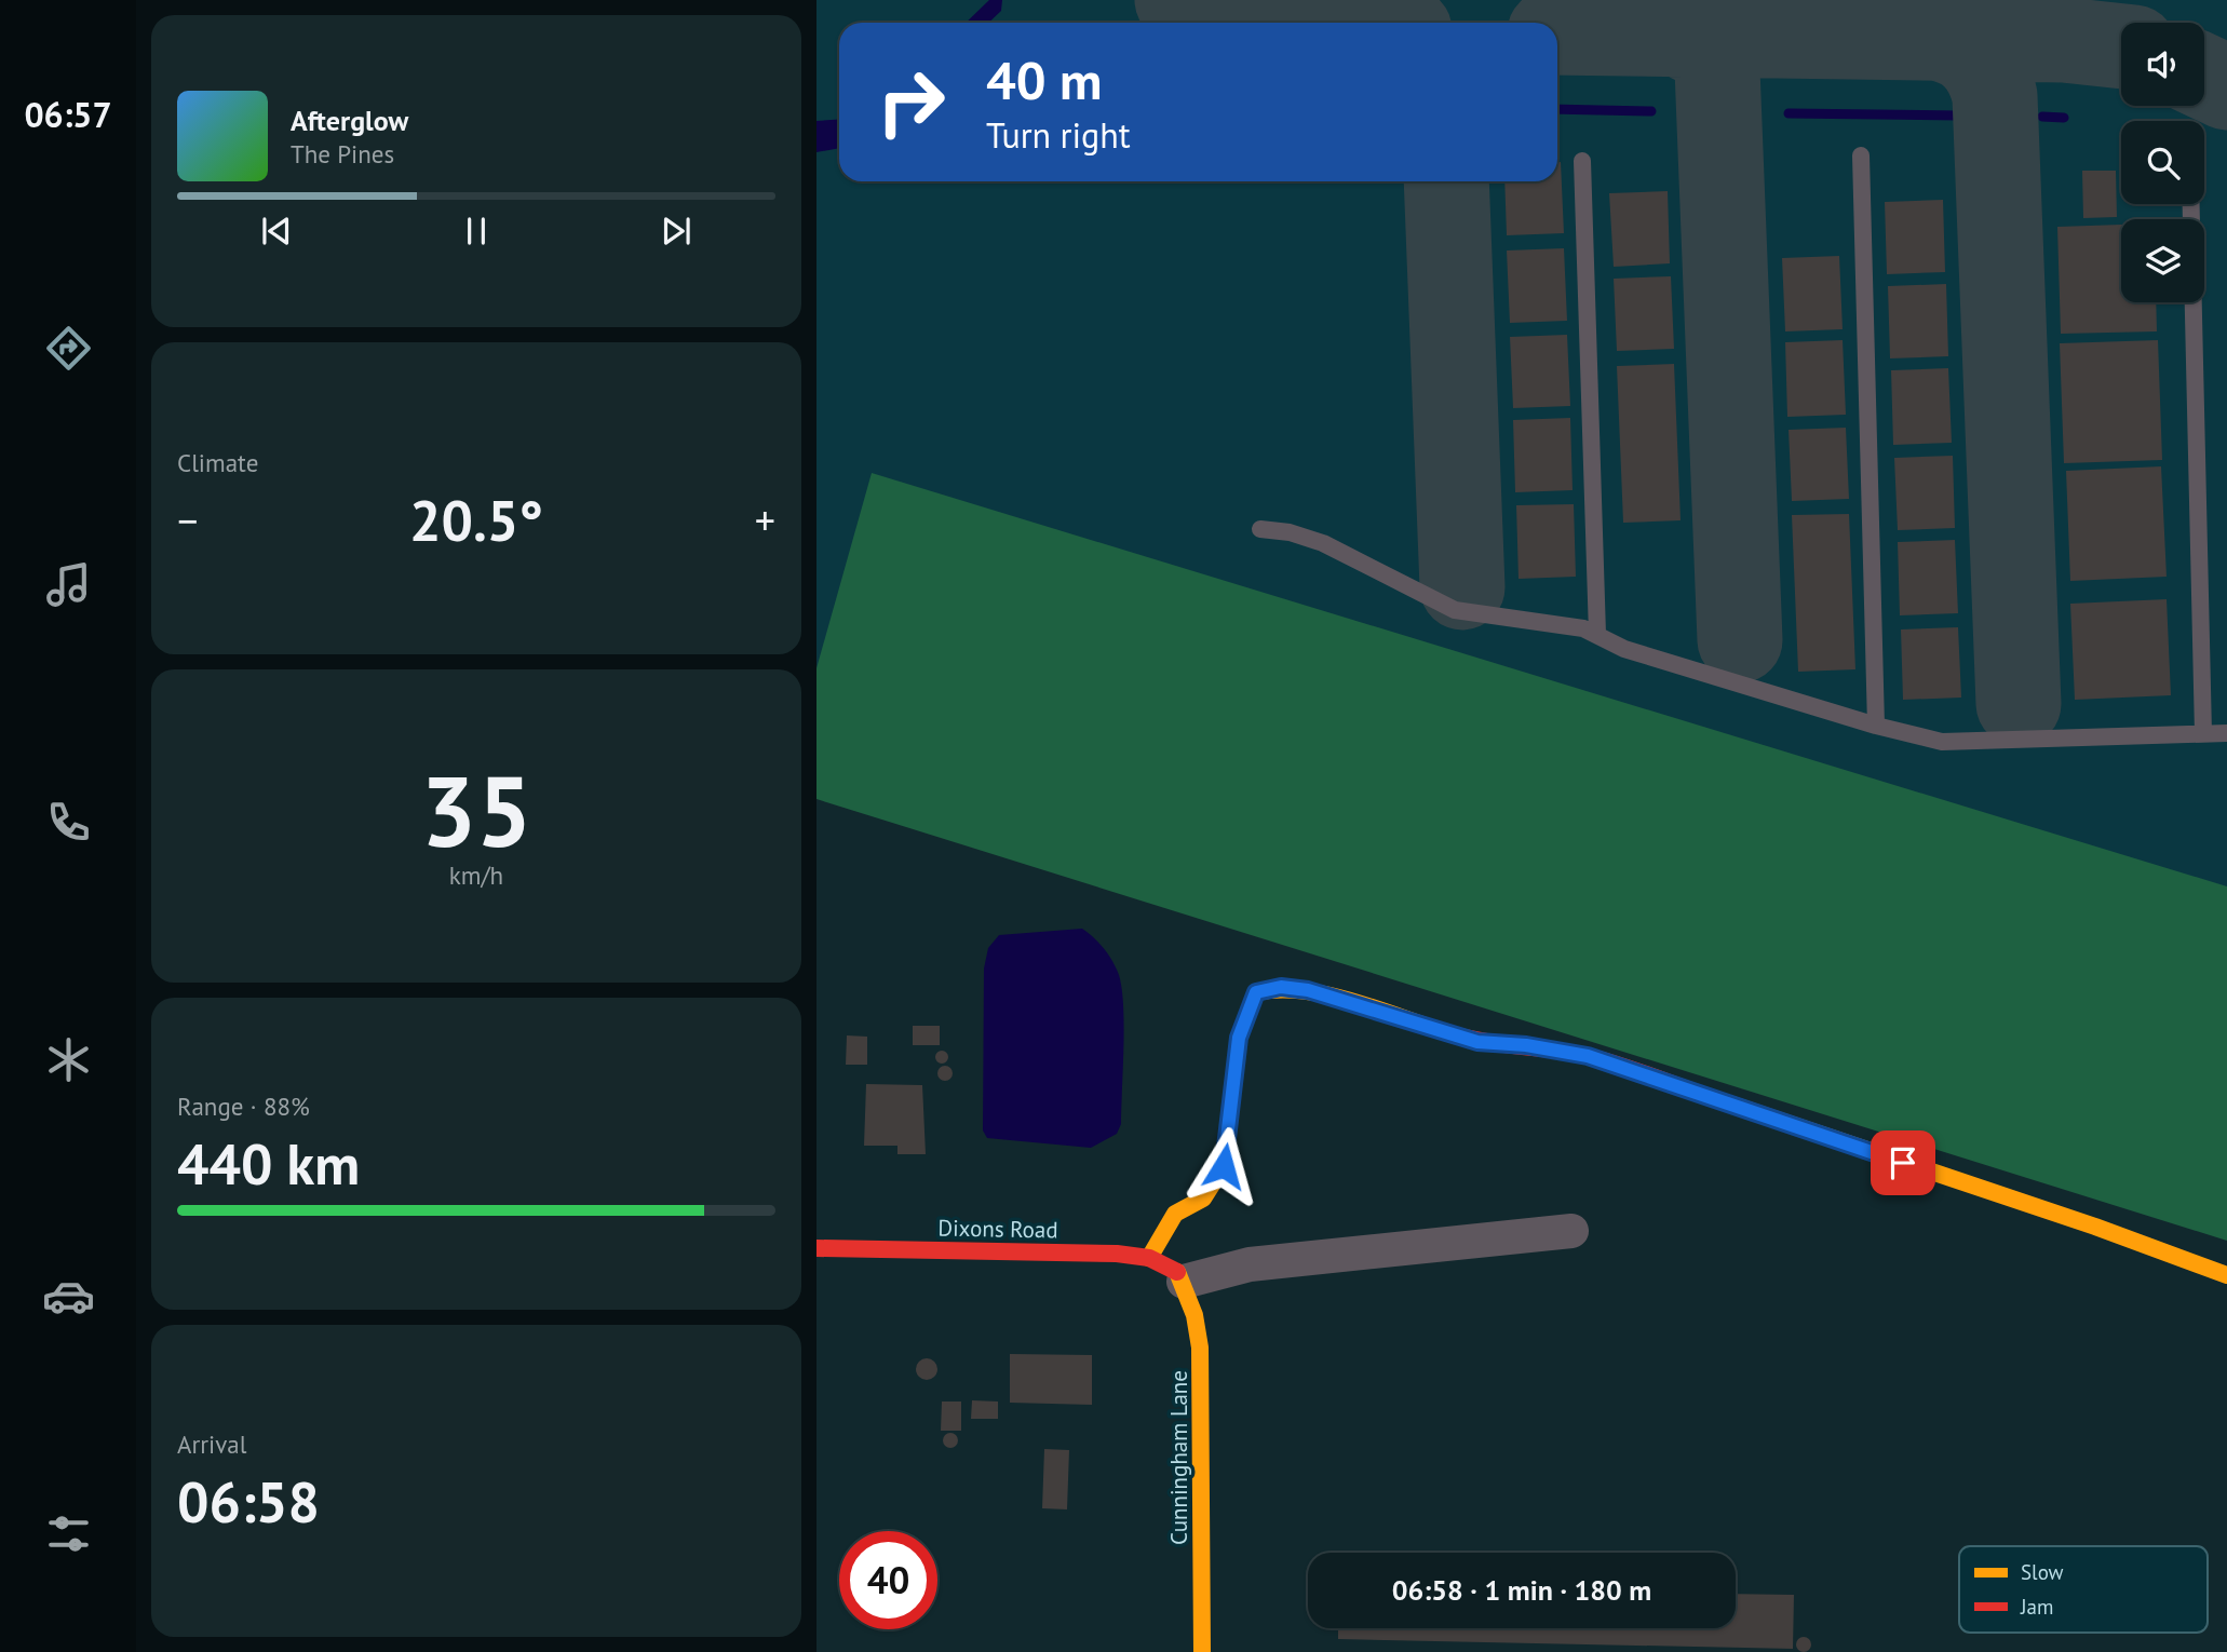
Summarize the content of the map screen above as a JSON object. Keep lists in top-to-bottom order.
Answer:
{
  "streets": {
    "street": ["Dixons Road", "Cunningham Lane"]
  },
  "crossings": [
    ["Dixons Road", "Cunningham Lane"]
  ],
  "legend": ["Slow", "Jam"],
  "page": {
    "tabs": "06:57",
    "turn": ["40 m", "Turn right"],
    "song": ["Afterglow", "The Pines"],
    "tile": [
      "Climate",
      ["35", "km/h"],
      ["Range · 88%", "440 km"],
      ["Arrival", "06:58"]
    ],
    "heat": ["−", "20.5°", "+"],
    "limit": "40",
    "trip": "06:58 · 1 min · 180 m"
  }
}
